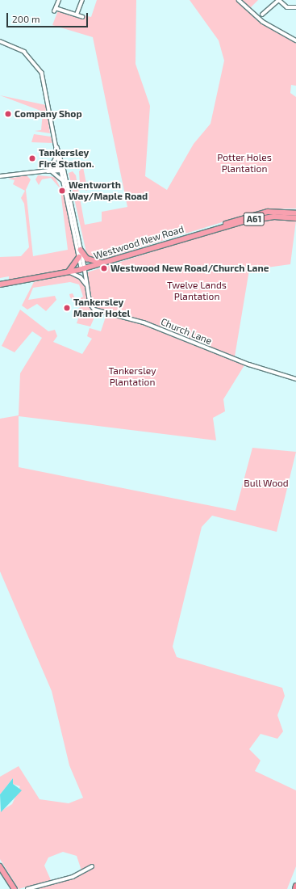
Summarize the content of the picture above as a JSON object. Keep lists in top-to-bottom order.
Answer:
{
  "streets": {
    "highway": ["A61", "Westwood New Road"],
    "street": ["Church Lane"]
  },
  "crossings": [
    ["Westwood New Road", "Church Lane"]
  ],
  "parks": [
    "Potter Holes Plantation",
    "Twelve Lands Plantation",
    "Tankersley Plantation",
    "Bull Wood"
  ],
  "places": [
    "Company Shop",
    "Tankersley Fire Station.",
    "Wentworth Way/Maple Road",
    "Westwood New Road/Church Lane",
    "Tankersley Manor Hotel"
  ],
  "scale_bar": "200 m"
}
